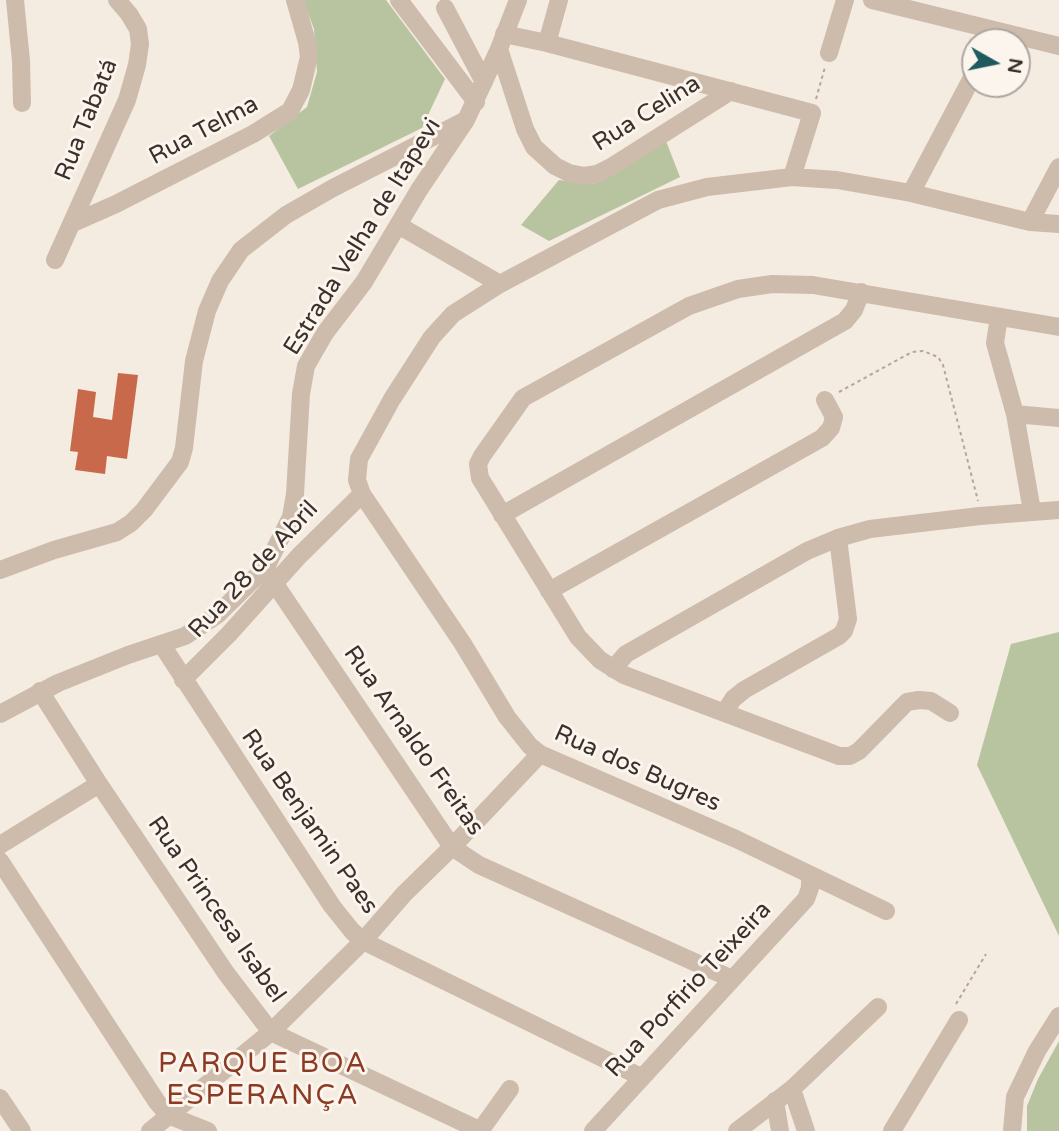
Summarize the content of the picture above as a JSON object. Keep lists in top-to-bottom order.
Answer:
{
  "streets": {
    "street": [
      "Rua Celina",
      "Rua Tabatá",
      "Rua Telma",
      "Estrada Velha de Itapevi",
      "Rua 28 de Abril",
      "Rua Arnaldo Freitas",
      "Rua dos Bugres",
      "Rua Benjamin Paes",
      "Rua Princesa Isabel",
      "Rua Porfirio Teixeira"
    ]
  },
  "crossings": [
    ["Rua Celina", "Estrada Velha de Itapevi"],
    ["Rua Tabatá", "Rua Telma"],
    ["Estrada Velha de Itapevi", "Rua Arnaldo Freitas"],
    ["Rua 28 de Abril", "Rua Arnaldo Freitas"],
    ["Rua 28 de Abril", "Rua dos Bugres"],
    ["Rua 28 de Abril", "Rua Benjamin Paes"],
    ["Rua Arnaldo Freitas", "Rua Porfirio Teixeira"],
    ["Rua dos Bugres", "Rua Porfirio Teixeira"],
    ["Rua Benjamin Paes", "Rua Porfirio Teixeira"]
  ],
  "districts": ["PARQUE BOA ESPERANÇA"],
  "north": "right"
}
